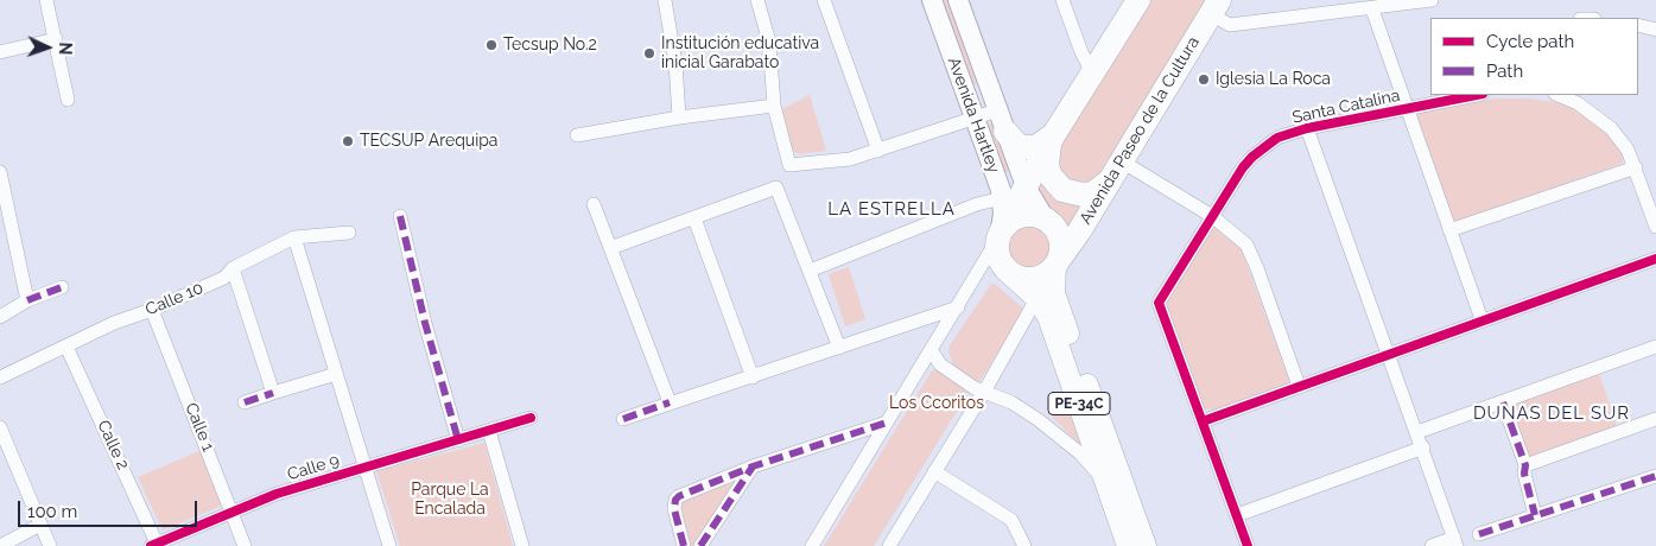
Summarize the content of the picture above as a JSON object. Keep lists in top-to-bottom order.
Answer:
{
  "streets": {
    "highway": ["Avenida Paseo de la Cultura", "PE-34C"],
    "main road": ["Avenida Hartley"],
    "street": [
      "Santa Catalina",
      "Calle 10",
      "Calle 1",
      "Calle 2",
      "Calle 9"
    ]
  },
  "crossings": [
    ["Avenida Hartley", "Avenida Paseo de la Cultura"],
    ["Avenida Hartley", "PE-34C"],
    ["Avenida Paseo de la Cultura", "PE-34C"],
    ["Calle 10", "Calle 1"],
    ["Calle 10", "Calle 2"],
    ["Calle 1", "Calle 9"],
    ["Calle 2", "Calle 9"]
  ],
  "districts": ["LA ESTRELLA", "DUNAS DEL SUR"],
  "parks": ["Los Ccoritos", "Parque La Encalada"],
  "places": [
    "Tecsup No.2",
    "Institución educativa inicial Garabato",
    "Iglesia La Roca",
    "TECSUP Arequipa"
  ],
  "legend": ["Cycle path", "Path"],
  "scale_bar": "100 m",
  "north": "right"
}
